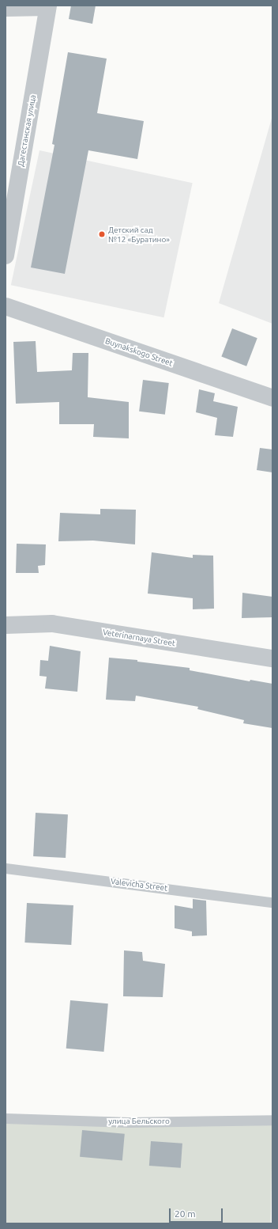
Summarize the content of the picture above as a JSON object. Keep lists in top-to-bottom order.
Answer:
{
  "streets": {
    "street": ["Дагестанская улица", "Buynakskogo Street", "Veterinarnaya Street"],
    "lane": ["Valevicha Street", "улица Бельского"]
  },
  "places": ["Детский сад №12 «Буратино»"],
  "scale_bar": "20 m"
}
